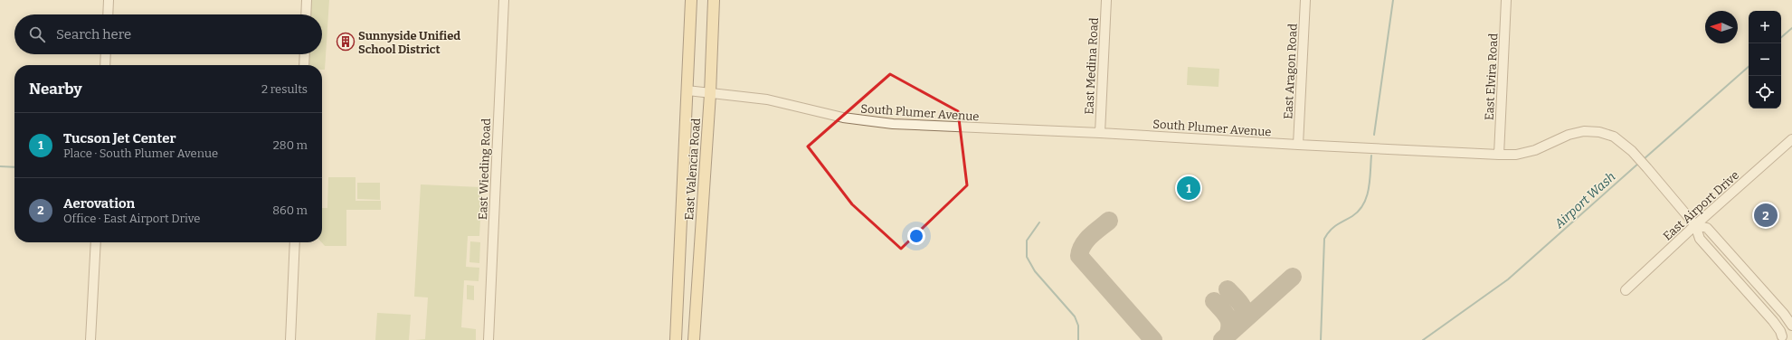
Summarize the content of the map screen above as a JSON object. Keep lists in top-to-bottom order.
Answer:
{
  "streets": {
    "main road": ["East Valencia Road"],
    "street": [
      "East Medina Road",
      "East Aragon Road",
      "East Elvira Road",
      "South Plumer Avenue",
      "East Wieding Road",
      "East Airport Drive"
    ]
  },
  "crossings": [
    ["East Medina Road", "South Plumer Avenue"],
    ["East Aragon Road", "South Plumer Avenue"],
    ["East Elvira Road", "South Plumer Avenue"],
    ["South Plumer Avenue", "East Valencia Road"],
    ["South Plumer Avenue", "East Airport Drive"]
  ],
  "water": ["Airport Wash"],
  "places": {
    "building": ["Sunnyside Unified School District"]
  },
  "north": "left",
  "page": {
    "map_buttons": ["+", "−"],
    "search": "Search here",
    "heading": ["Nearby", "2 results"],
    "list": [
      {
        "mark": "1",
        "name": "Tucson Jet Center",
        "note": "Place · South Plumer Avenue",
        "value": "280 m"
      },
      {
        "mark": "2",
        "name": "Aerovation",
        "note": "Office · East Airport Drive",
        "value": "860 m"
      }
    ],
    "pins": ["1", "2"]
  }
}
